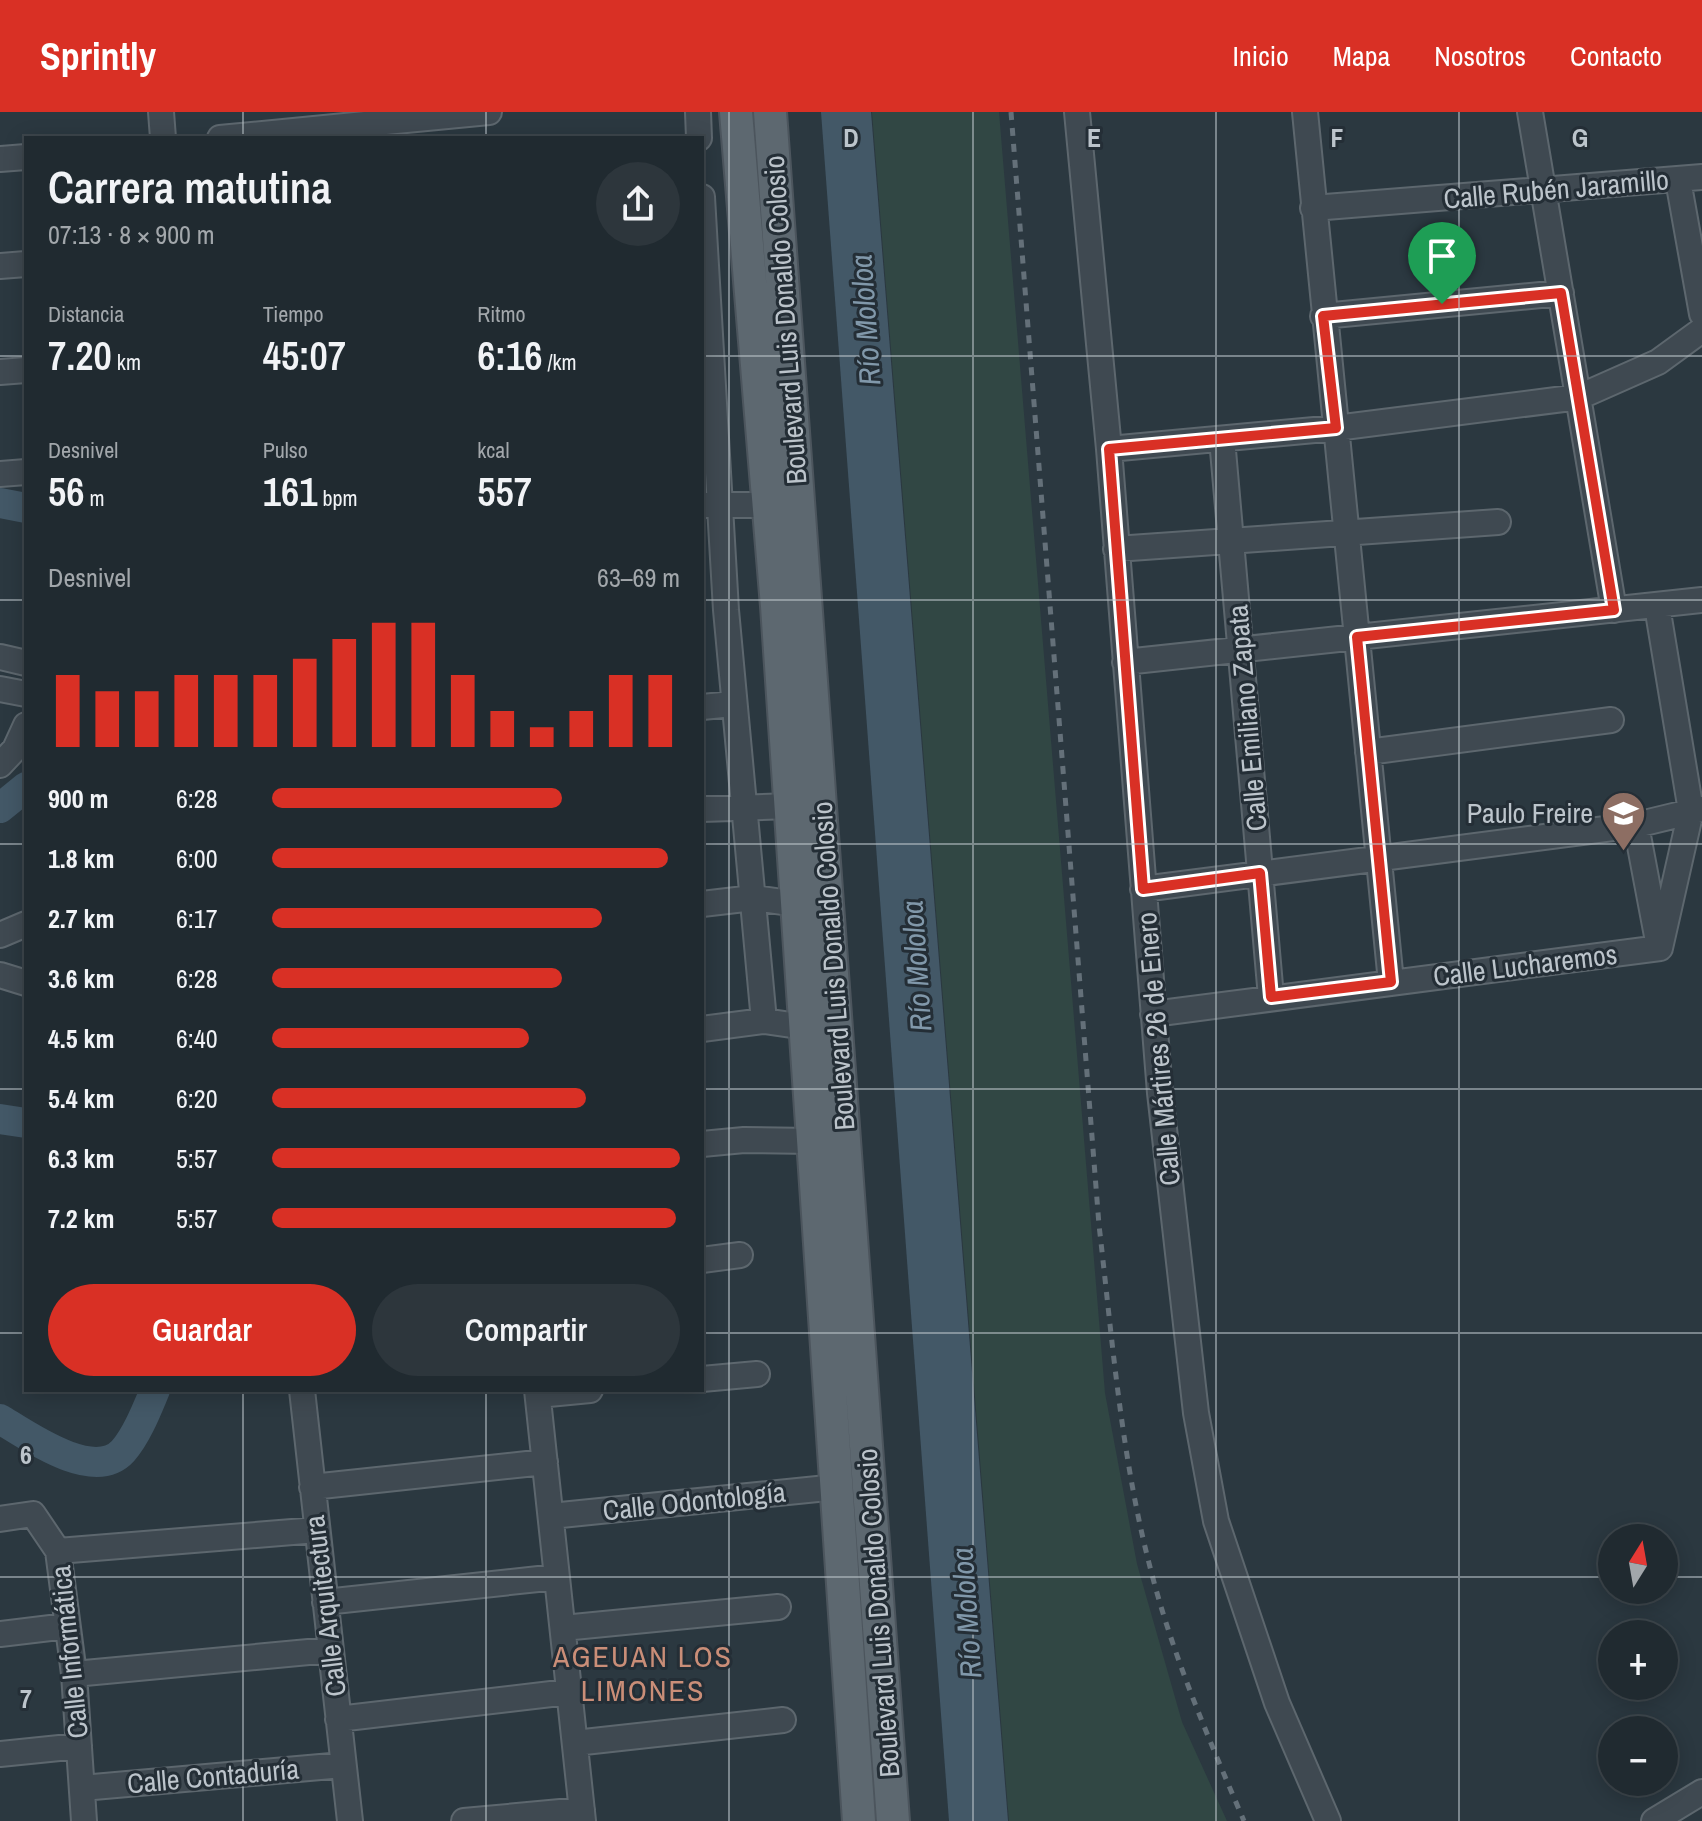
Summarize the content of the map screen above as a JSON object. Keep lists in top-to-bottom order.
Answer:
{
  "streets": {
    "main road": ["Boulevard Luis Donaldo Colosio"],
    "street": [
      "Calle Rubén Jaramillo",
      "Calle Emiliano Zapata",
      "Calle Lucharemos",
      "Calle Mártires 26 de Enero",
      "Calle Odontología",
      "Calle Arquitectura",
      "Calle Informática",
      "Calle Contaduría"
    ]
  },
  "crossings": [
    ["Boulevard Luis Donaldo Colosio", "Calle Odontología"],
    ["Calle Emiliano Zapata", "Calle Lucharemos"],
    ["Calle Lucharemos", "Calle Mártires 26 de Enero"],
    ["Calle Arquitectura", "Calle Informática"],
    ["Calle Arquitectura", "Calle Contaduría"],
    ["Calle Informática", "Calle Contaduría"]
  ],
  "districts": ["AGEUAN LOS LIMONES"],
  "water": ["Río Mololoa"],
  "places": {
    "school or university": ["Paulo Freire"]
  },
  "north": "top",
  "page": {
    "header": "Sprintly",
    "nav": [
      "Inicio",
      "Mapa",
      "Nosotros",
      "Contacto"
    ],
    "heading": ["Carrera matutina", "07:13 · 8 × 900 m"],
    "stats": [
      ["Distancia", "7.20 km"],
      ["Tiempo", "45:07"],
      ["Ritmo", "6:16 /km"],
      ["Desnivel", "56 m"],
      ["Pulso", "161 bpm"],
      ["kcal", "557"]
    ],
    "chart": ["Desnivel", "63–69 m"],
    "list": [
      {
        "name": "900 m",
        "note": "6:28"
      },
      {
        "name": "1.8 km",
        "note": "6:00"
      },
      {
        "name": "2.7 km",
        "note": "6:17"
      },
      {
        "name": "3.6 km",
        "note": "6:28"
      },
      {
        "name": "4.5 km",
        "note": "6:40"
      },
      {
        "name": "5.4 km",
        "note": "6:20"
      },
      {
        "name": "6.3 km",
        "note": "5:57"
      },
      {
        "name": "7.2 km",
        "note": "5:57"
      }
    ],
    "buttons": ["Guardar", "Compartir"],
    "map_buttons": ["+", "−"]
  },
  "grid": {
    "columns": [
      "D",
      "E",
      "F",
      "G"
    ],
    "rows": ["6", "7"]
  }
}
